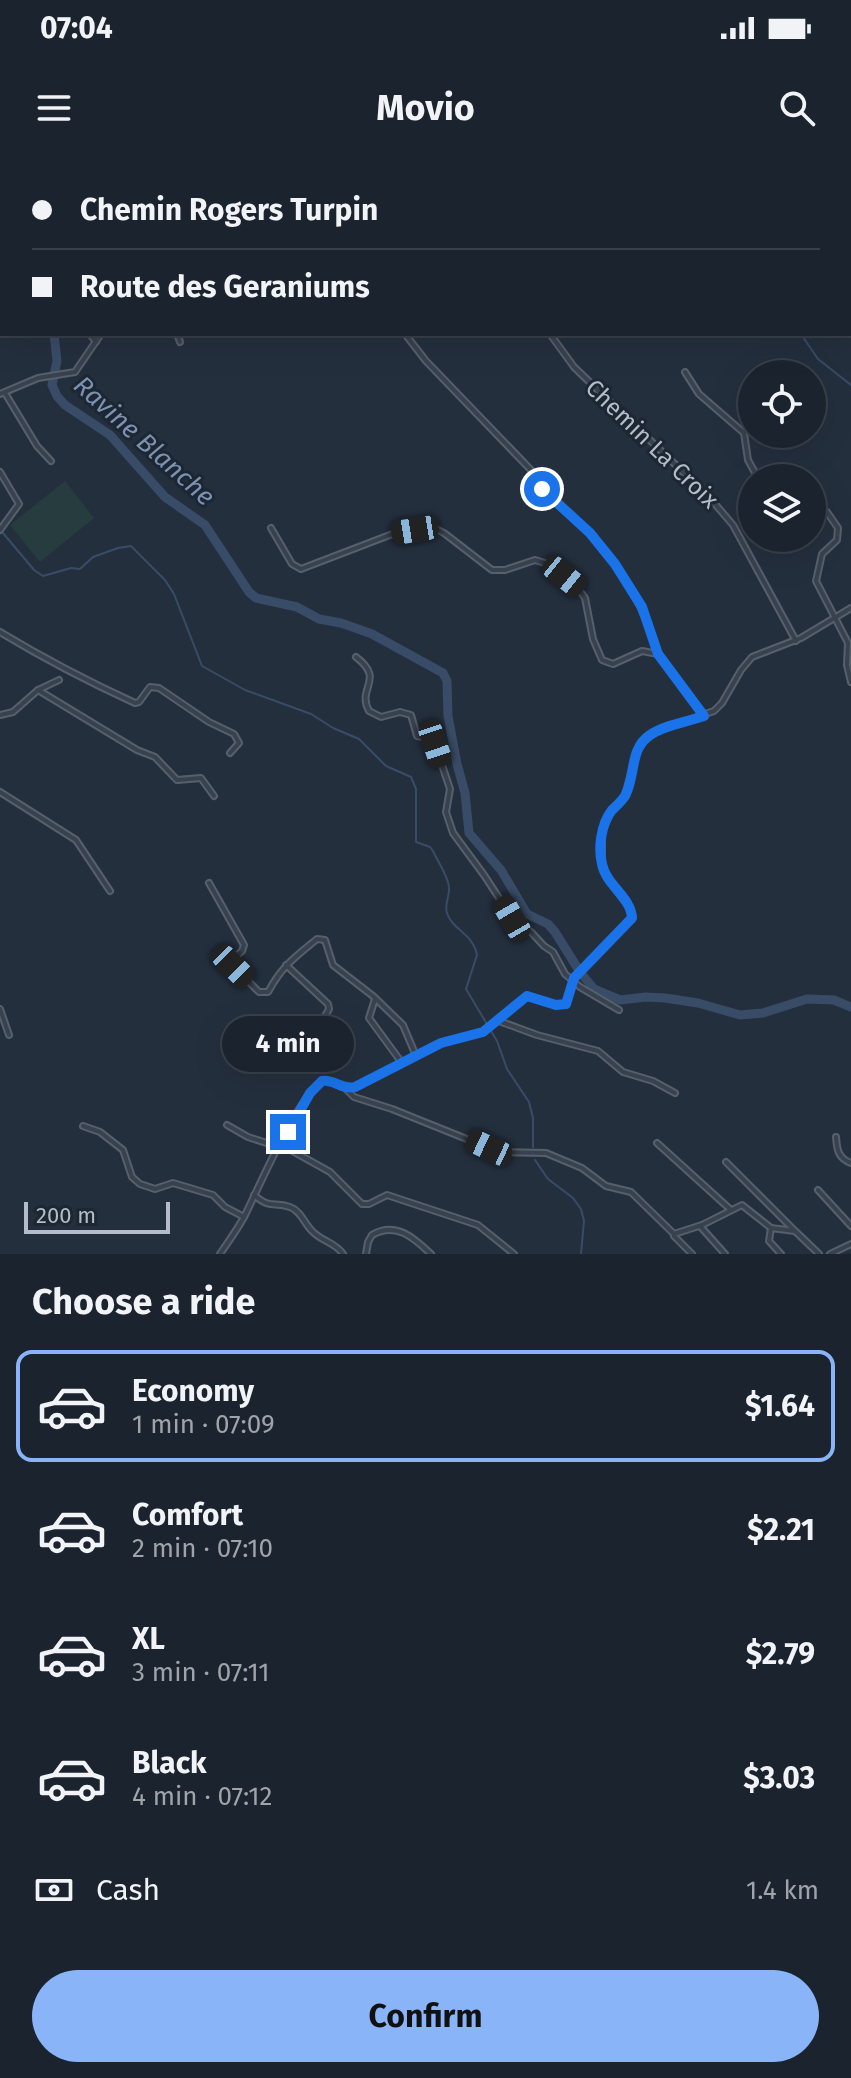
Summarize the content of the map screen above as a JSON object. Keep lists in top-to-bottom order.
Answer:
{
  "streets": {
    "street": ["Chemin La Croix"]
  },
  "water": ["Ravine Blanche"],
  "scale_bar": "200 m",
  "page": {
    "status": "07:04",
    "header": "Movio",
    "banner": ["Chemin Rogers Turpin", "Route des Geraniums"],
    "bubble": "4 min",
    "scale": "200 m",
    "heading": "Choose a ride",
    "list": [
      {
        "name": "Economy",
        "note": "1 min · 07:09",
        "value": "$1.64"
      },
      {
        "name": "Comfort",
        "note": "2 min · 07:10",
        "value": "$2.21"
      },
      {
        "name": "XL",
        "note": "3 min · 07:11",
        "value": "$2.79"
      },
      {
        "name": "Black",
        "note": "4 min · 07:12",
        "value": "$3.03"
      }
    ],
    "pay": ["Cash", "1.4 km"],
    "buttons": "Confirm"
  }
}
